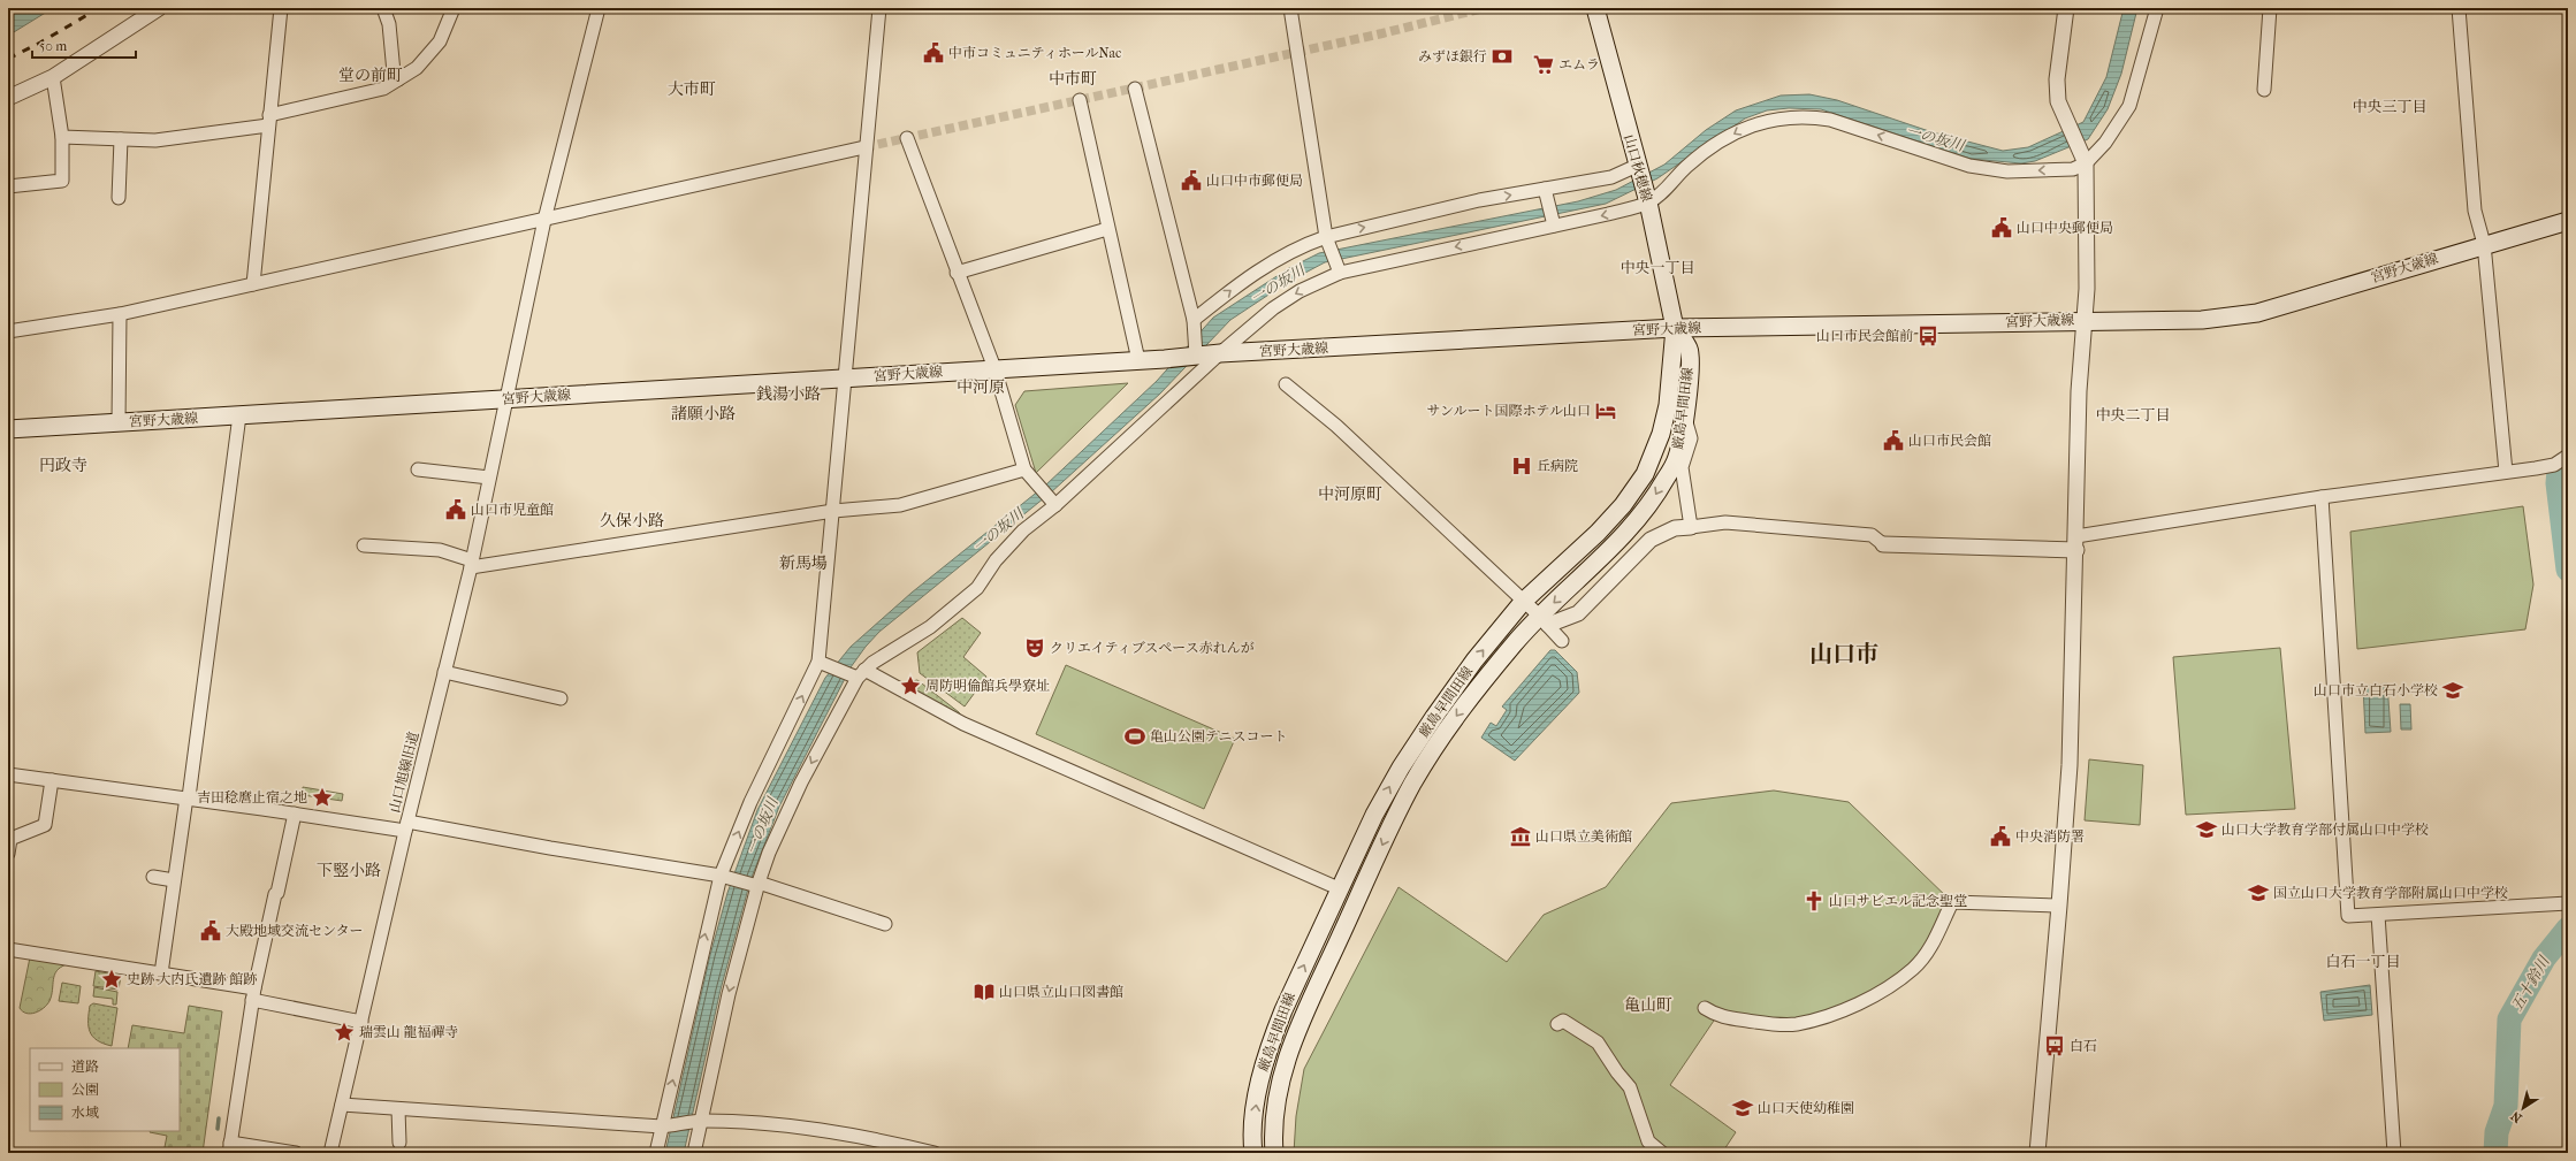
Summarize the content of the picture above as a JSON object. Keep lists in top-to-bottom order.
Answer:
{
  "streets": {
    "main road": ["山口秋穂線", "宮野大歳線", "厳島早間田線"],
    "street": ["山口旭線旧道"]
  },
  "crossings": [
    ["山口秋穂線", "宮野大歳線"],
    ["山口秋穂線", "厳島早間田線"],
    ["宮野大歳線", "厳島早間田線"],
    ["宮野大歳線", "山口旭線旧道"]
  ],
  "districts": [
    "堂の前町",
    "中市町",
    "大市町",
    "中央三丁目",
    "中央一丁目",
    "中河原",
    "銭湯小路",
    "諸願小路",
    "中央二丁目",
    "円政寺",
    "中河原町",
    "久保小路",
    "新馬場",
    "山口市",
    "下竪小路",
    "白石一丁目",
    "亀山町"
  ],
  "water": ["一の坂川", "五十鈴川"],
  "places": {
    "public building": [
      "中市コミュニティホールNac",
      "山口中市郵便局",
      "山口中央郵便局",
      "山口市民会館",
      "山口市児童館",
      "中央消防署",
      "大殿地域交流センター"
    ],
    "bank": ["みずほ銀行"],
    "supermarket": ["エムラ"],
    "bus stop": ["山口市民会館前", "白石"],
    "hotel": ["サンルート国際ホテル山口"],
    "hospital": ["丘病院"],
    "theatre": ["クリエイティブスペース赤れんが"],
    "place": [
      "周防明倫館兵學寮址",
      "吉田稔麿止宿之地",
      "史跡 大内氏遺跡 館跡",
      "瑞雲山 龍福禪寺"
    ],
    "school or university": [
      "山口市立白石小学校",
      "山口大学教育学部付属山口中学校",
      "国立山口大学教育学部附属山口中学校",
      "山口天使幼稚園"
    ],
    "sports": ["亀山公園テニスコート"],
    "museum": ["山口県立美術館"],
    "church": ["山口サビエル記念聖堂"],
    "library": ["山口県立山口図書館"]
  },
  "legend": ["道路", "公園", "水域"],
  "scale_bar": "50 m",
  "north": "bottom left"
}
